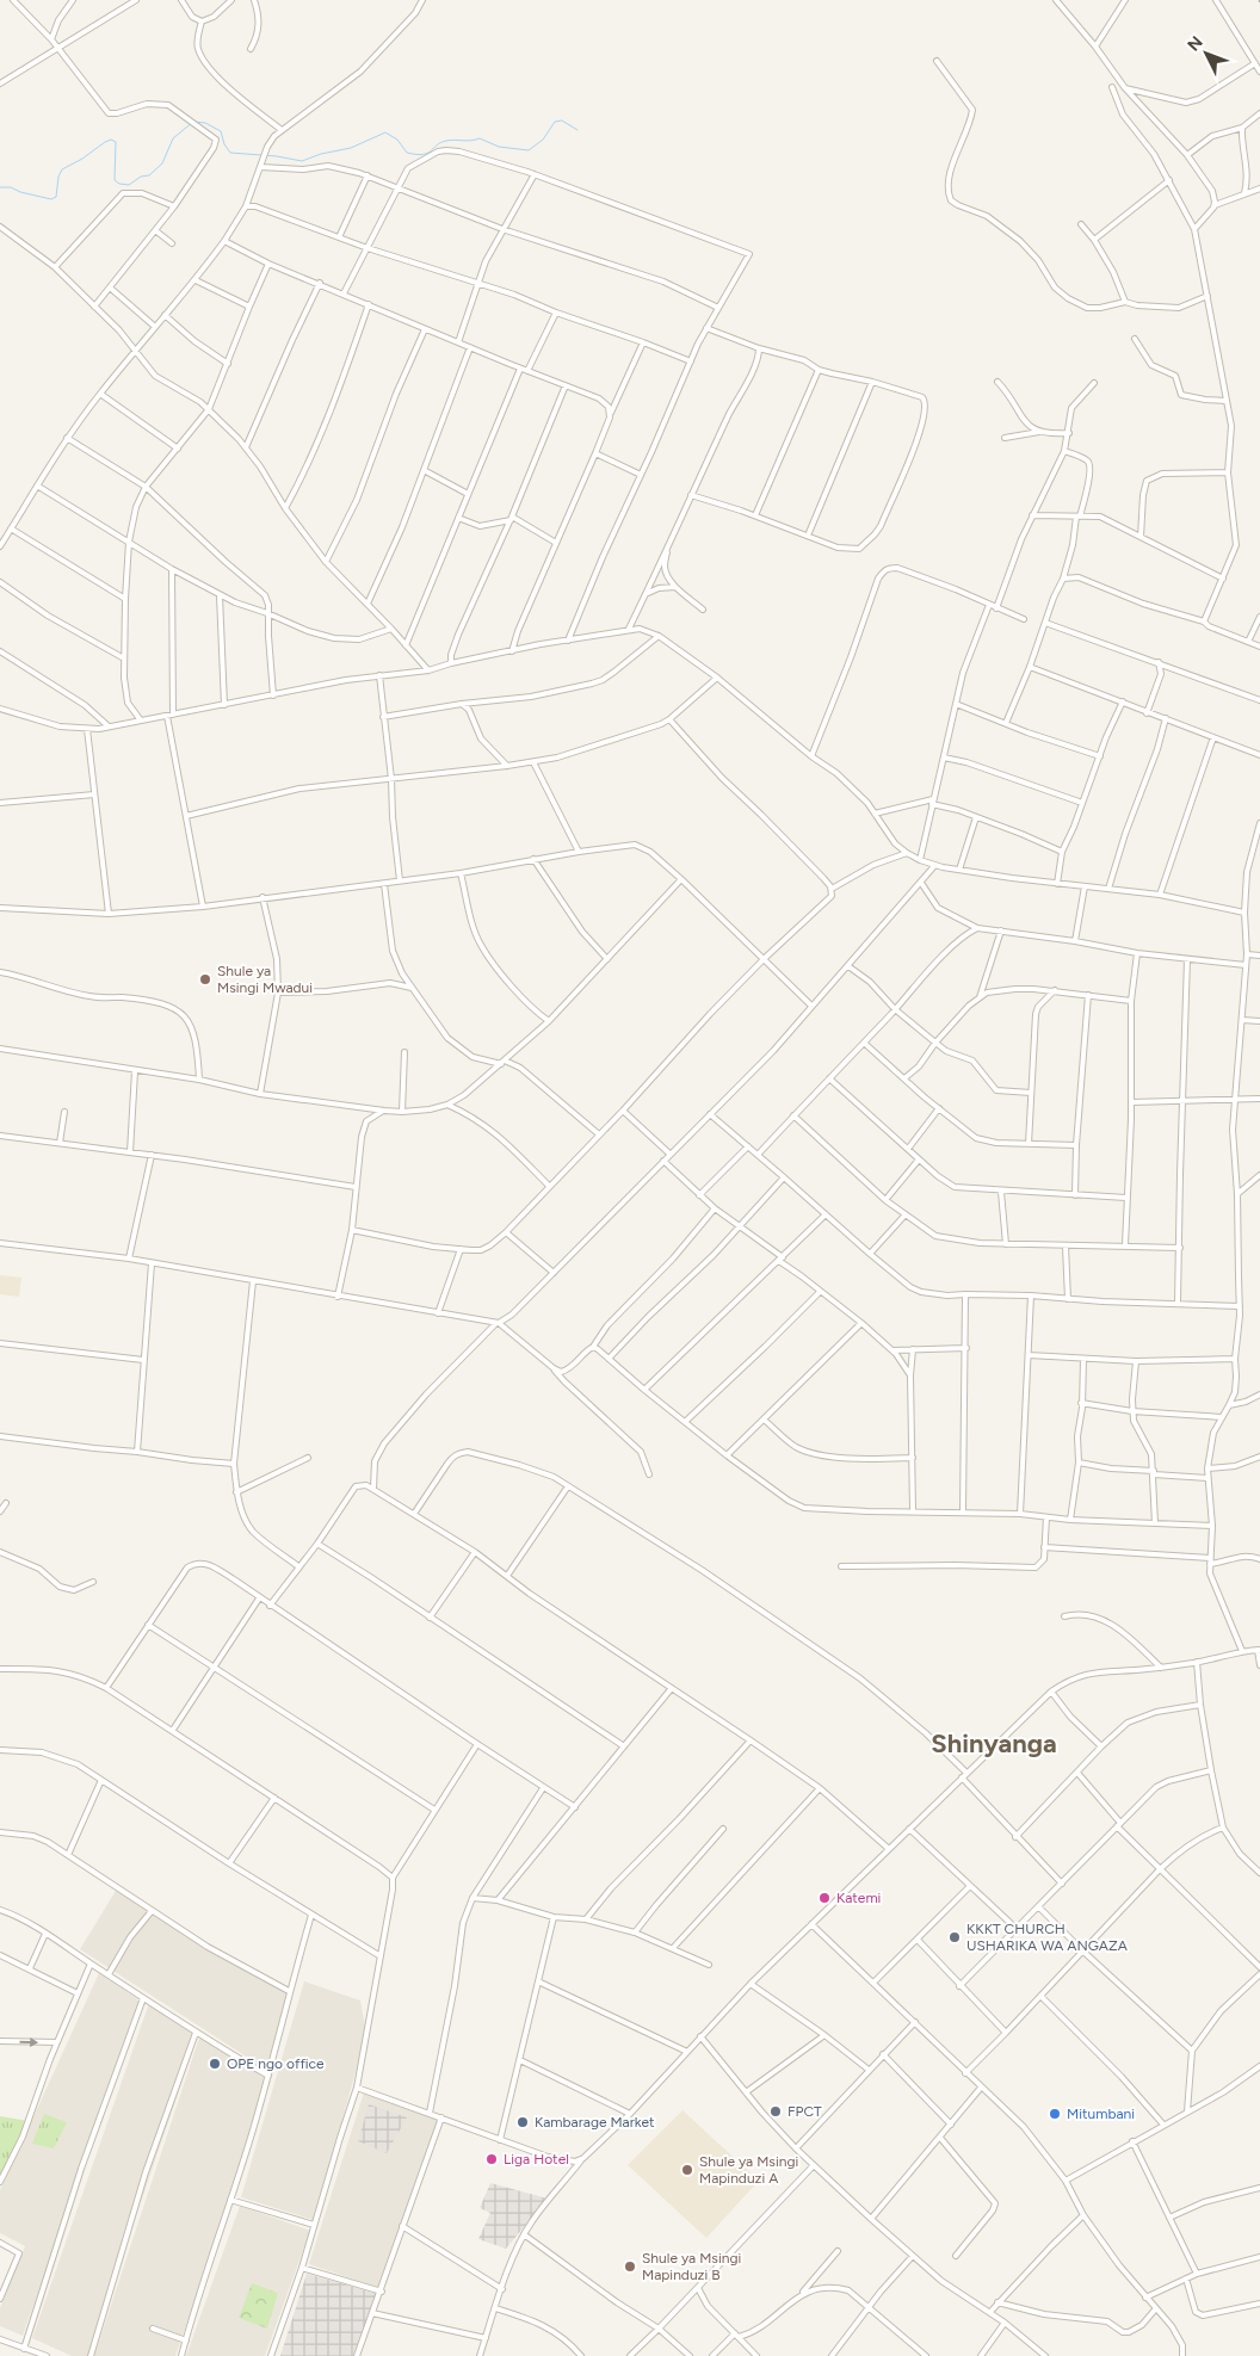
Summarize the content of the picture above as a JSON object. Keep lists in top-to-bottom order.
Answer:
{
  "districts": ["Shinyanga"],
  "places": [
    "Shule ya Msingi Mwadui",
    "Katemi",
    "KKKT CHURCH USHARIKA WA ANGAZA",
    "OPE ngo office",
    "FPCT",
    "Mitumbani",
    "Kambarage Market",
    "Liga Hotel",
    "Shule ya Msingi Mapinduzi A",
    "Shule ya Msingi Mapinduzi B"
  ],
  "north": "top left"
}
